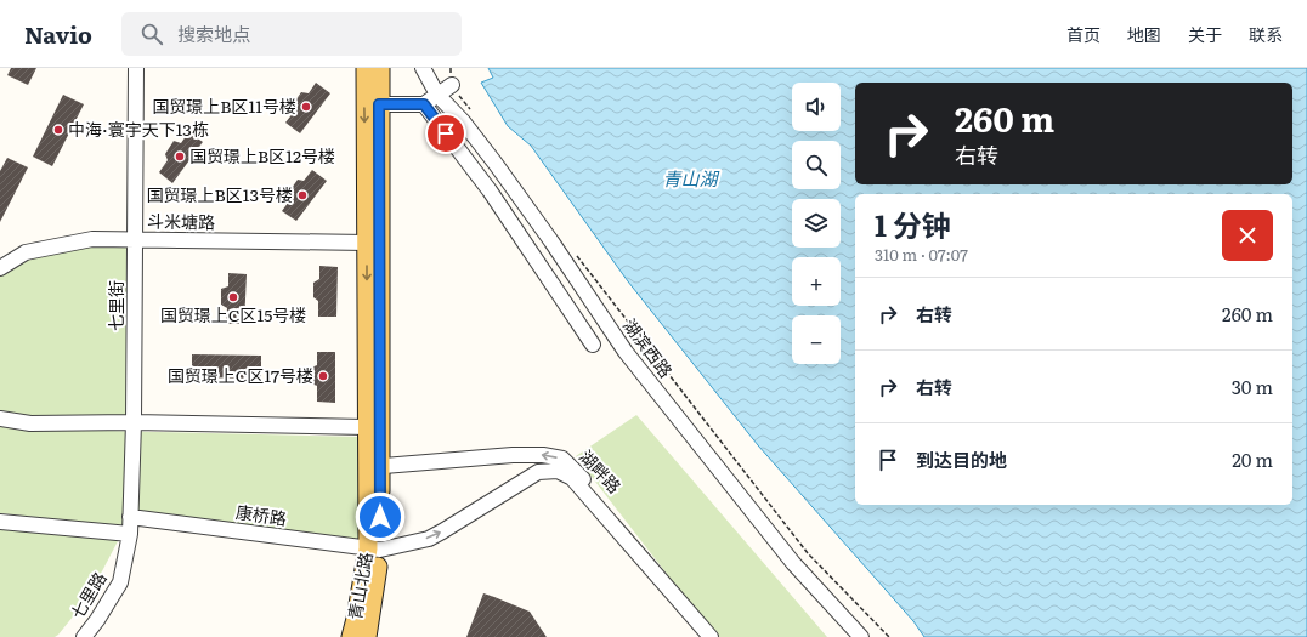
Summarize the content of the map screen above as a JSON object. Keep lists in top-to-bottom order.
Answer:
{
  "streets": {
    "main road": ["青山北路"],
    "street": [
      "斗米塘路",
      "七里街",
      "湖滨西路",
      "湖畔路",
      "康桥路",
      "七里路"
    ]
  },
  "crossings": [
    ["斗米塘路", "七里街"],
    ["斗米塘路", "青山北路"],
    ["七里街", "康桥路"],
    ["七里街", "七里路"],
    ["湖畔路", "康桥路"],
    ["湖畔路", "青山北路"],
    ["康桥路", "青山北路"]
  ],
  "water": ["青山湖"],
  "places": [
    "国贸璟上B区11号楼",
    "中海·寰宇天下13栋",
    "国贸璟上B区12号楼",
    "国贸璟上B区13号楼",
    "国贸璟上C区15号楼",
    "国贸璟上C区17号楼"
  ],
  "page": {
    "header": "Navio",
    "search": "搜索地点",
    "nav": [
      "首页",
      "地图",
      "关于",
      "联系"
    ],
    "map_buttons": ["+", "−"],
    "turn": ["260 m", "右转"],
    "heading": ["1 分钟", "310 m · 07:07"],
    "list": [
      {
        "name": "右转",
        "value": "260 m"
      },
      {
        "name": "右转",
        "value": "30 m"
      },
      {
        "name": "到达目的地",
        "value": "20 m"
      }
    ]
  }
}
